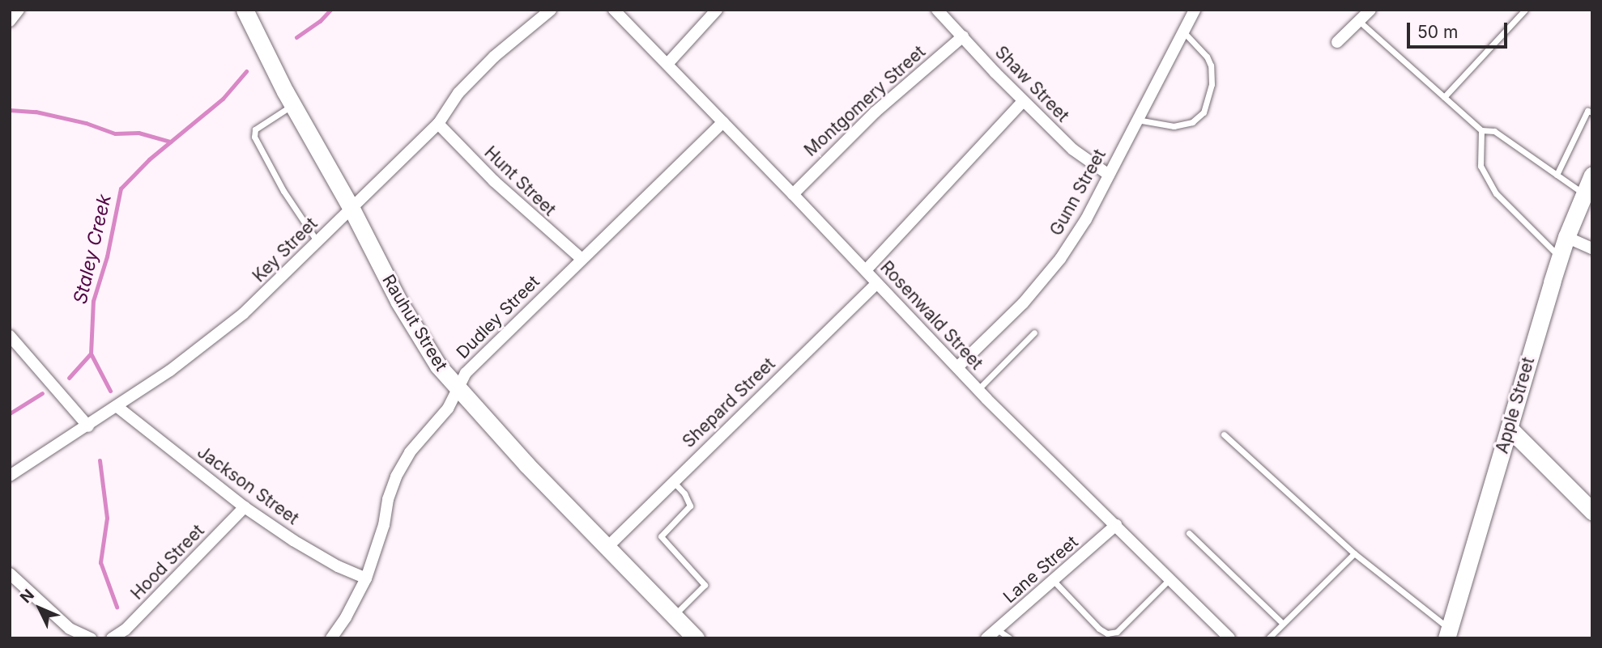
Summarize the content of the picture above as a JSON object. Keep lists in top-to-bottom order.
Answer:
{
  "streets": {
    "main road": ["Rauhut Street", "Apple Street"],
    "street": [
      "Shaw Street",
      "Montgomery Street",
      "Hunt Street",
      "Gunn Street",
      "Key Street",
      "Rosenwald Street",
      "Dudley Street",
      "Shepard Street",
      "Jackson Street",
      "Hood Street",
      "Lane Street"
    ]
  },
  "crossings": [
    ["Shaw Street", "Montgomery Street"],
    ["Shaw Street", "Gunn Street"],
    ["Montgomery Street", "Rosenwald Street"],
    ["Hunt Street", "Key Street"],
    ["Hunt Street", "Dudley Street"],
    ["Gunn Street", "Rosenwald Street"],
    ["Key Street", "Rauhut Street"],
    ["Key Street", "Jackson Street"],
    ["Rosenwald Street", "Dudley Street"],
    ["Rosenwald Street", "Shepard Street"],
    ["Rosenwald Street", "Lane Street"],
    ["Dudley Street", "Rauhut Street"],
    ["Dudley Street", "Jackson Street"],
    ["Rauhut Street", "Shepard Street"],
    ["Jackson Street", "Hood Street"]
  ],
  "water": ["Staley Creek"],
  "scale_bar": "50 m",
  "north": "top left"
}
